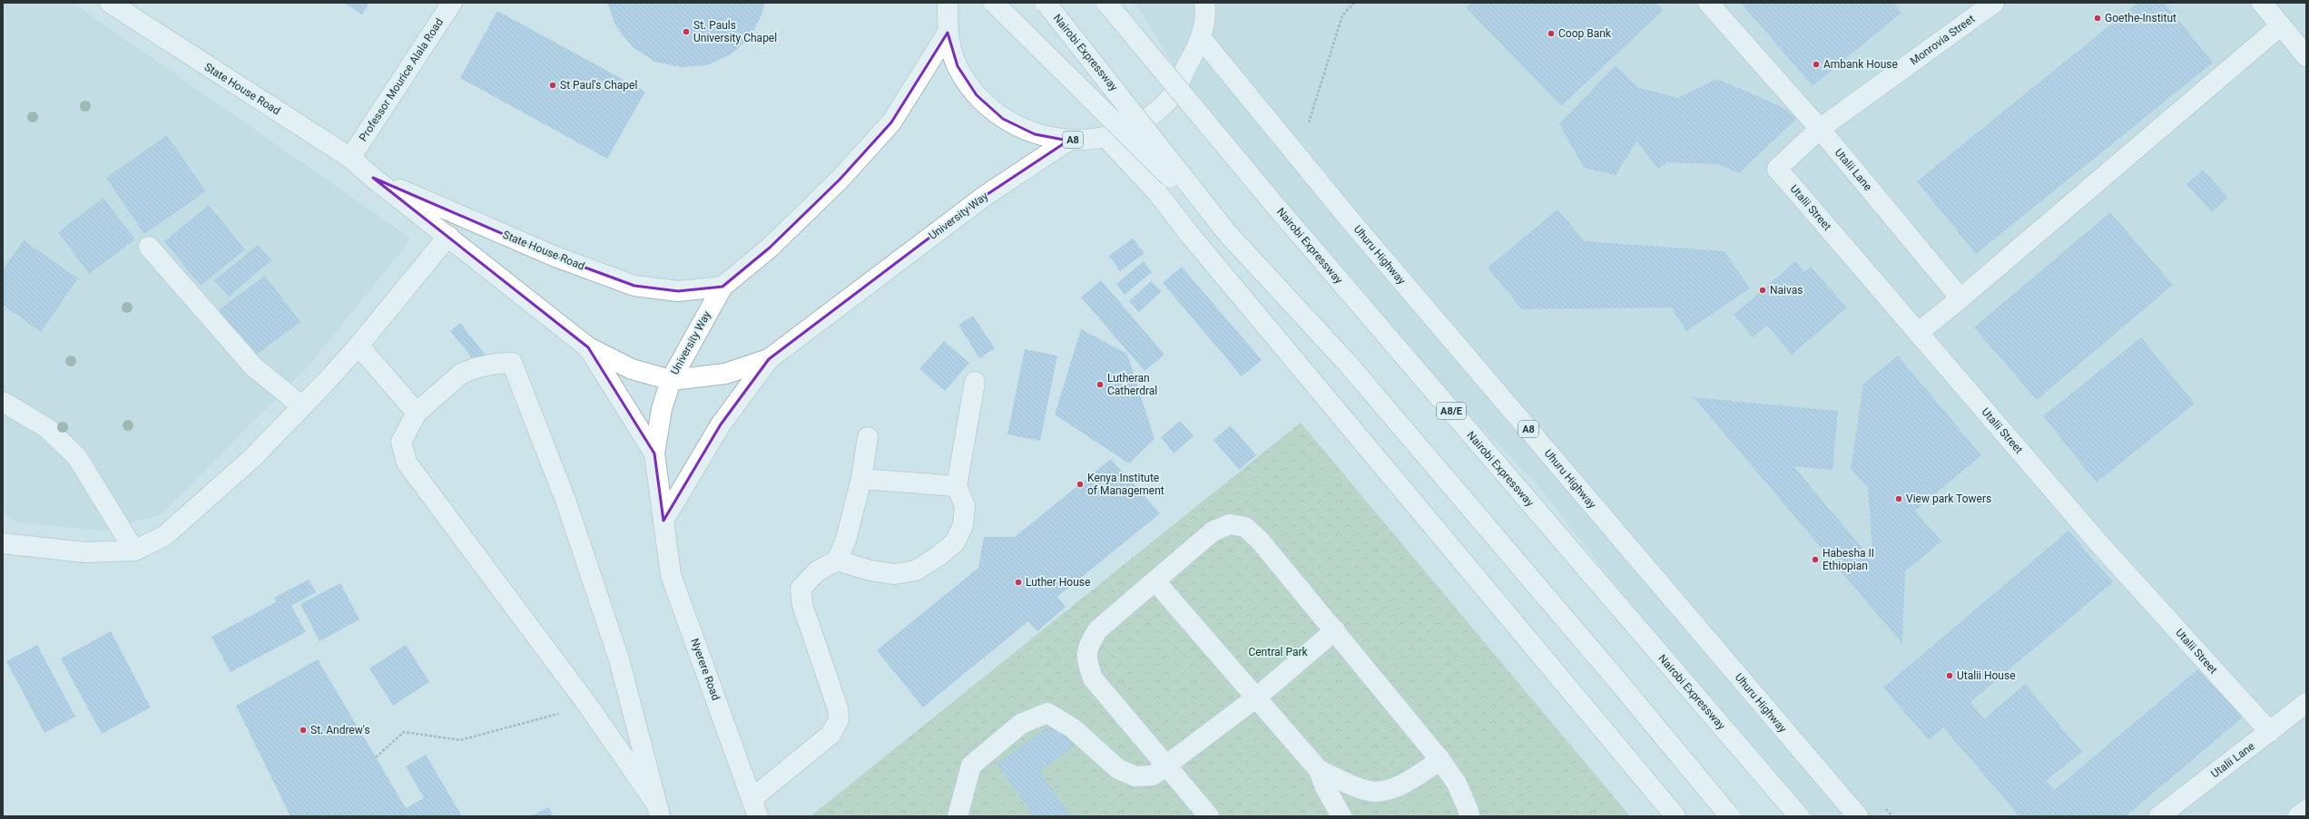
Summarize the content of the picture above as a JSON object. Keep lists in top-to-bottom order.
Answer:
{
  "streets": {
    "main road": [
      "Monrovia Street",
      "Nairobi Expressway",
      "Professor Mourice Alala Road",
      "State House Road",
      "A8",
      "Utalii Lane",
      "Utalii Street",
      "University Way",
      "Uhuru Highway",
      "A8/E",
      "Nyerere Road"
    ]
  },
  "crossings": [
    ["Monrovia Street", "Utalii Lane"],
    ["Monrovia Street", "Utalii Street"],
    ["Professor Mourice Alala Road", "State House Road"],
    ["State House Road", "University Way"],
    ["State House Road", "Nyerere Road"],
    ["A8", "University Way"],
    ["A8", "Uhuru Highway"],
    ["Utalii Lane", "Utalii Street"],
    ["University Way", "Nyerere Road"]
  ],
  "parks": ["Central Park"],
  "places": [
    "Goethe-Institut",
    "St. Pauls University Chapel",
    "Coop Bank",
    "Ambank House",
    "St Paul's Chapel",
    "Naivas",
    "Lutheran Catherdral",
    "Kenya Institute of Management",
    "View park Towers",
    "Habesha II Ethiopian",
    "Luther House",
    "Utalii House",
    "St. Andrew's"
  ]
}
